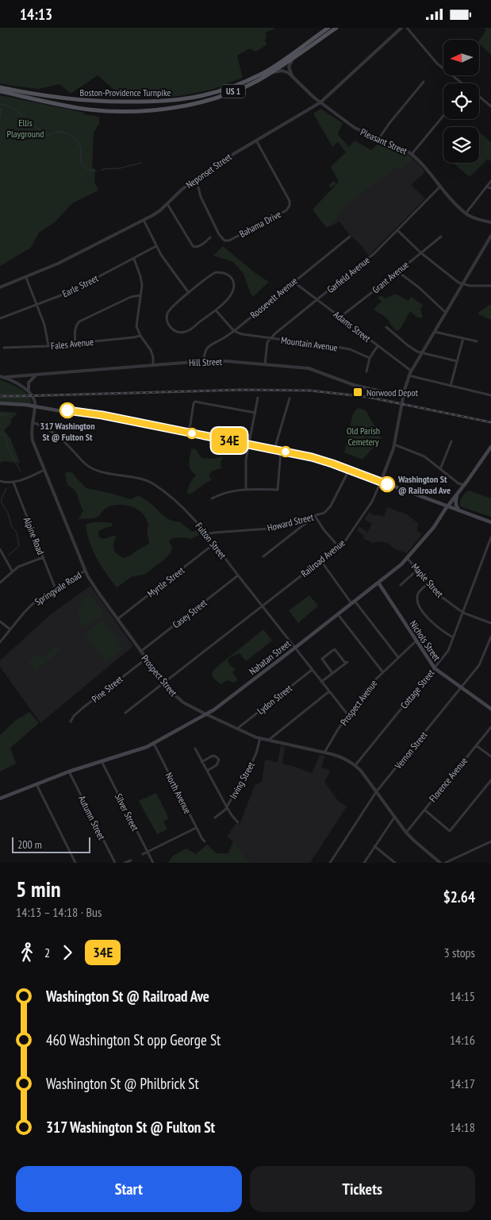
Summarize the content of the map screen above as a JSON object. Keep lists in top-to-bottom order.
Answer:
{
  "streets": {
    "main road": [
      "US 1",
      "Boston-Providence Turnpike",
      "Nichols Street",
      "Nahatan Street"
    ],
    "street": [
      "Pleasant Street",
      "Neponset Street",
      "Bahama Drive",
      "Garfield Avenue",
      "Grant Avenue",
      "Earle Street",
      "Roosevelt Avenue",
      "Adams Street",
      "Fales Avenue",
      "Mountain Avenue",
      "Hill Street",
      "Howard Street",
      "Alpine Road",
      "Fulton Street",
      "Railroad Avenue",
      "Maple Street",
      "Myrtle Street",
      "Springvale Road",
      "Casey Street",
      "Prospect Street",
      "Pine Street",
      "Cottage Street",
      "Lydon Street",
      "Prospect Avenue",
      "Vernon Street",
      "Florence Avenue",
      "Irving Street",
      "North Avenue",
      "Silver Street",
      "Autumn Street"
    ]
  },
  "crossings": [
    ["Pleasant Street", "Neponset Street"],
    ["Pleasant Street", "Garfield Avenue"],
    ["Neponset Street", "Bahama Drive"],
    ["Garfield Avenue", "Adams Street"],
    ["Garfield Avenue", "Mountain Avenue"],
    ["Grant Avenue", "Adams Street"],
    ["Roosevelt Avenue", "Adams Street"],
    ["Roosevelt Avenue", "Mountain Avenue"],
    ["Roosevelt Avenue", "Hill Street"],
    ["Adams Street", "Railroad Avenue"],
    ["Hill Street", "Railroad Avenue"],
    ["Howard Street", "Fulton Street"],
    ["Alpine Road", "Springvale Road"],
    ["Fulton Street", "Railroad Avenue"],
    ["Fulton Street", "Myrtle Street"],
    ["Fulton Street", "Casey Street"],
    ["Fulton Street", "Nahatan Street"],
    ["Fulton Street", "Prospect Street"],
    ["Fulton Street", "Lydon Street"],
    ["Fulton Street", "Prospect Avenue"],
    ["Railroad Avenue", "Prospect Street"],
    ["Maple Street", "Nahatan Street"],
    ["Maple Street", "Cottage Street"],
    ["Myrtle Street", "Prospect Street"],
    ["Springvale Road", "Prospect Street"],
    ["Casey Street", "Prospect Street"],
    ["Nichols Street", "Nahatan Street"],
    ["Nichols Street", "Cottage Street"],
    ["Nichols Street", "Prospect Avenue"],
    ["Nichols Street", "Vernon Street"],
    ["Nahatan Street", "Prospect Street"],
    ["Nahatan Street", "North Avenue"],
    ["Nahatan Street", "Silver Street"],
    ["Nahatan Street", "Autumn Street"],
    ["Prospect Street", "Pine Street"],
    ["Prospect Street", "Cottage Street"],
    ["Prospect Street", "Lydon Street"],
    ["Prospect Street", "Prospect Avenue"],
    ["Prospect Street", "Vernon Street"],
    ["Prospect Street", "Florence Avenue"],
    ["Prospect Street", "Irving Street"]
  ],
  "parks": ["Ellis Playground", "Old Parish Cemetery"],
  "places": {
    "transit": ["Norwood Depot"],
    "other": ["317 Washington St @ Fulton St", "Washington St @ Railroad Ave"]
  },
  "lines": ["bus line 34E"],
  "scale_bar": "200 m",
  "north": "left",
  "page": {
    "status": "14:13",
    "on_map": "34E",
    "scale": "200 m",
    "heading": ["5 min", "14:13 – 14:18 · Bus", "$2.64"],
    "legs": ["2", "34E", "3 stops"],
    "list": [
      {
        "name": "Washington St @ Railroad Ave",
        "value": "14:15"
      },
      {
        "name": "460 Washington St opp George St",
        "value": "14:16"
      },
      {
        "name": "Washington St @ Philbrick St",
        "value": "14:17"
      },
      {
        "name": "317 Washington St @ Fulton St",
        "value": "14:18"
      }
    ],
    "buttons": ["Start", "Tickets"]
  }
}
